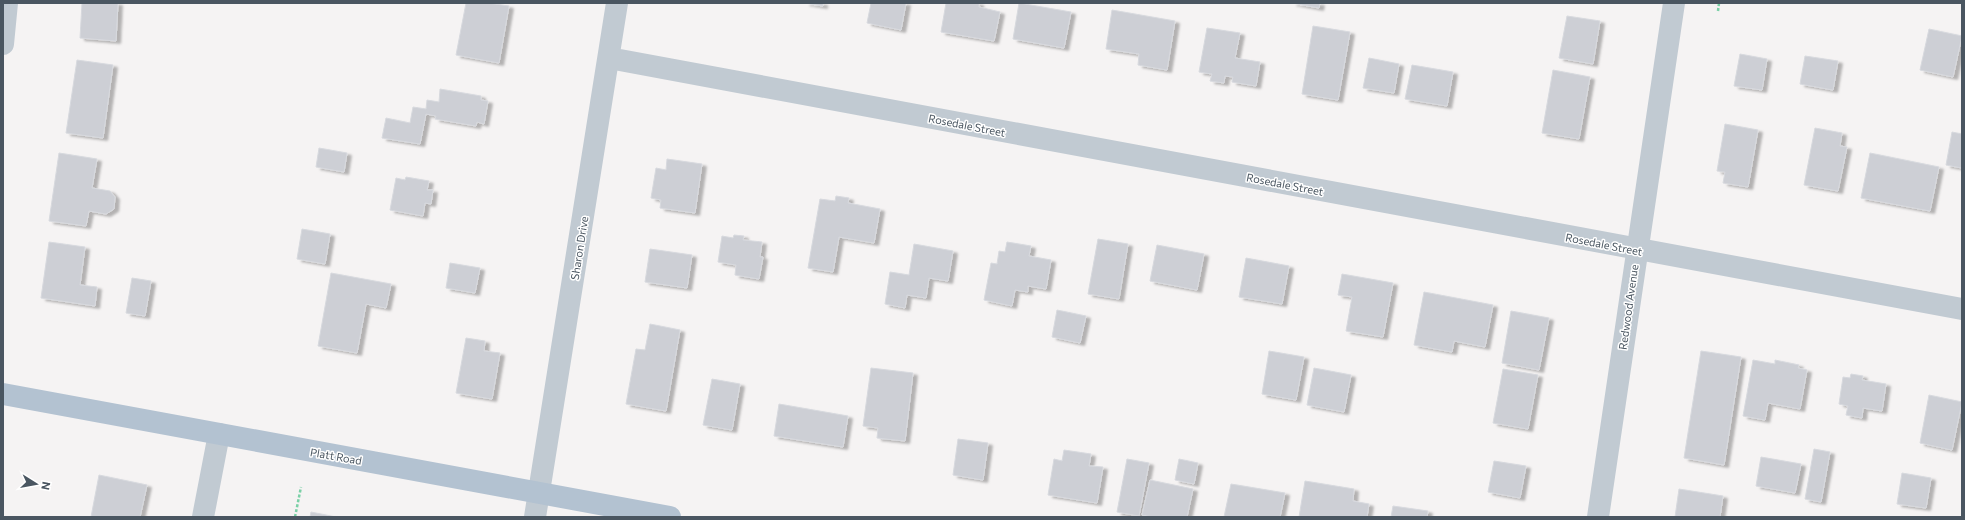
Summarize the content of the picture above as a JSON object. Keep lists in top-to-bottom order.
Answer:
{
  "streets": {
    "main road": ["Platt Road"],
    "street": ["Rosedale Street", "Sharon Drive", "Redwood Avenue"]
  },
  "crossings": [
    ["Rosedale Street", "Sharon Drive"],
    ["Rosedale Street", "Redwood Avenue"],
    ["Sharon Drive", "Platt Road"]
  ],
  "north": "right"
}
